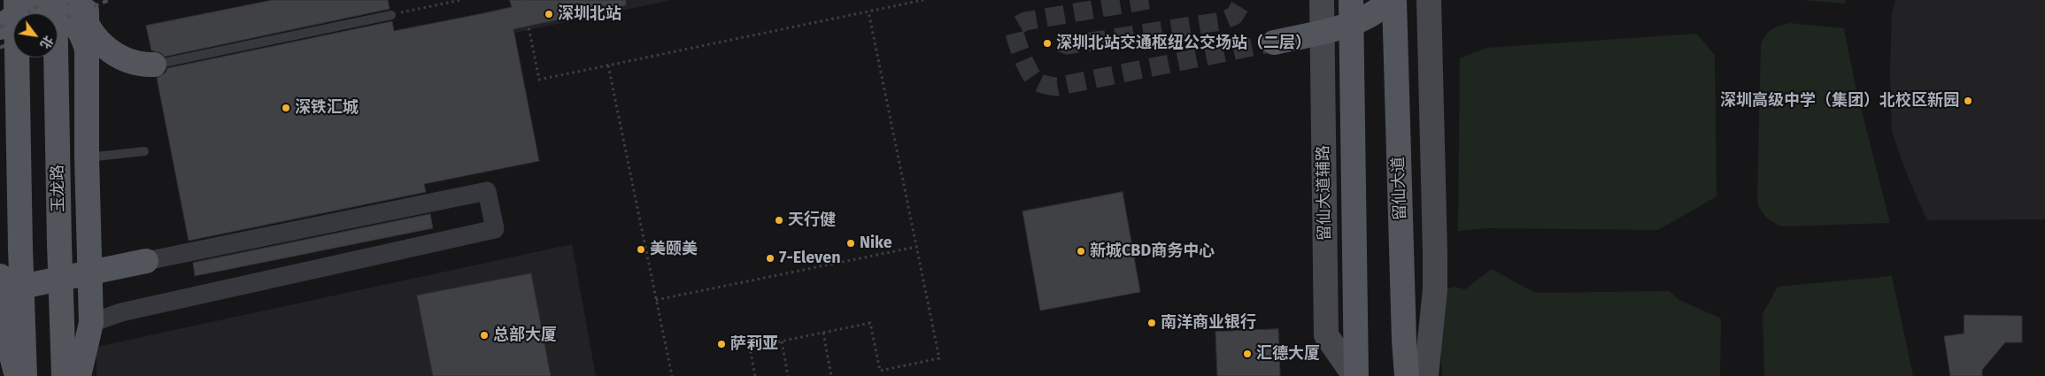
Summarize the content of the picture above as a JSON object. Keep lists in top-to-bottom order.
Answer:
{
  "streets": {
    "main road": ["玉龙路", "留仙大道", "留仙大道辅路"]
  },
  "places": [
    "深圳北站",
    "深圳北站交通枢纽公交场站（二层）",
    "深圳高级中学（集团）北校区新园",
    "深铁汇城",
    "天行健",
    "Nike",
    "美颐美",
    "新城CBD商务中心",
    "7-Eleven",
    "南洋商业银行",
    "总部大厦",
    "萨莉亚",
    "汇德大厦"
  ],
  "north": "bottom right"
}
